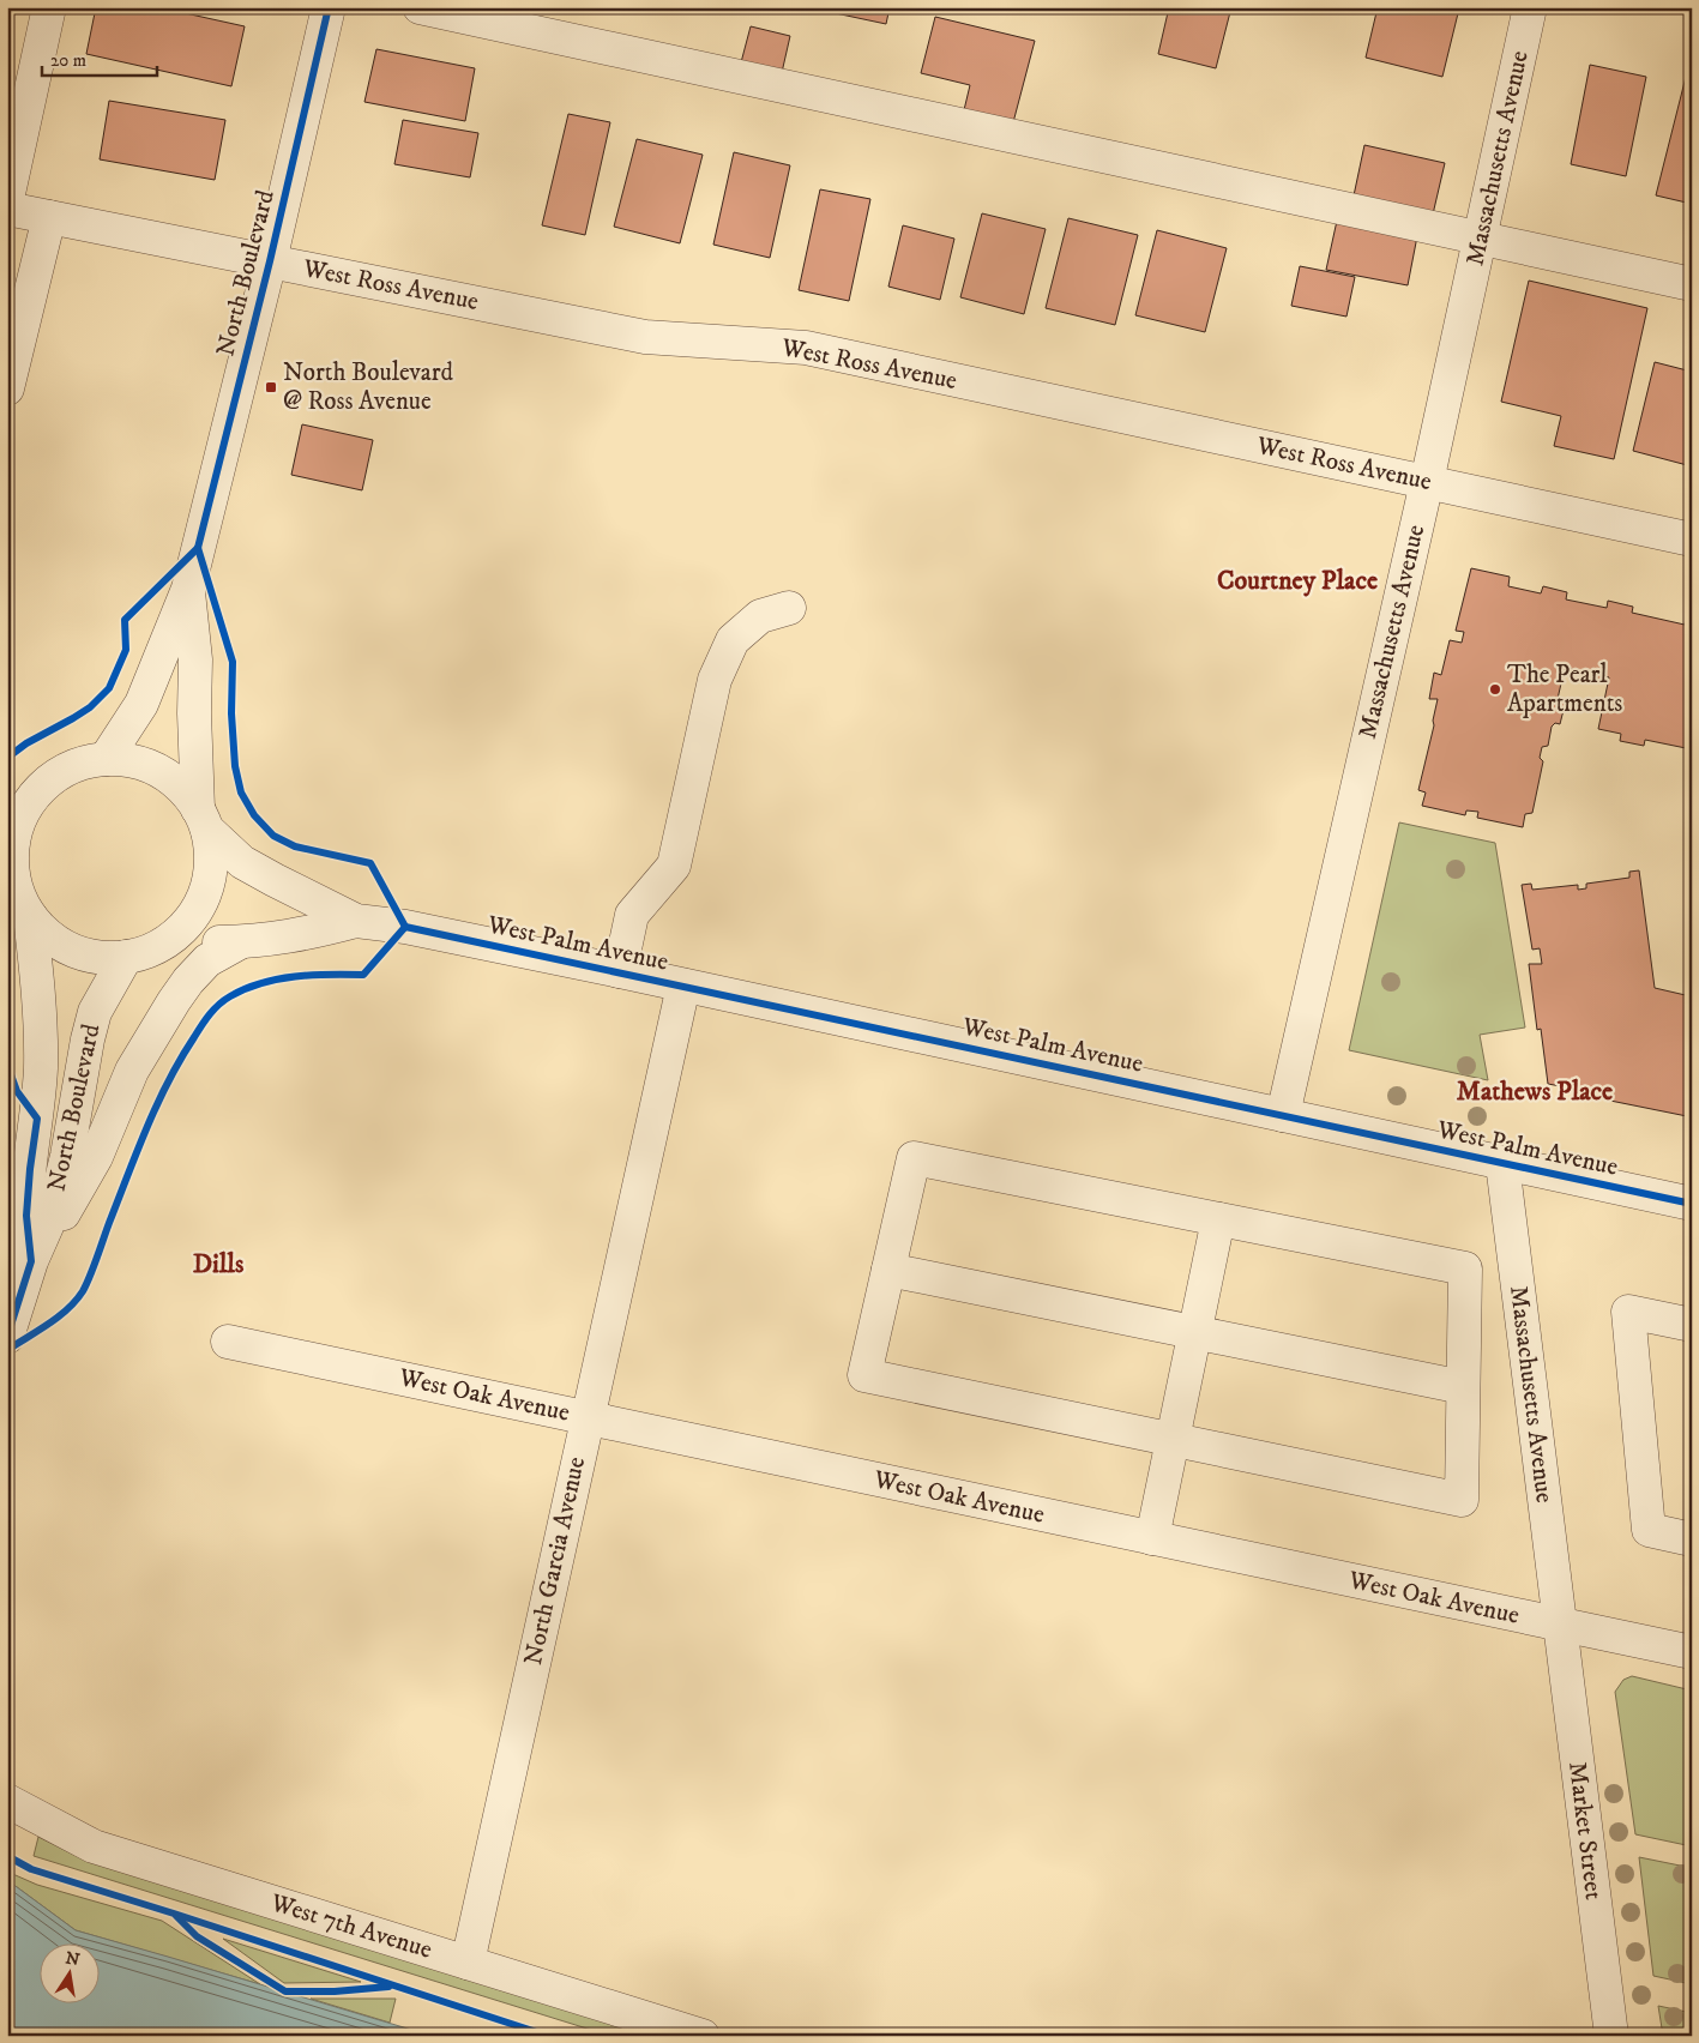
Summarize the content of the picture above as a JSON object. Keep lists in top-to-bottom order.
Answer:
{
  "streets": {
    "street": [
      "Massachusetts Avenue",
      "North Boulevard",
      "West Ross Avenue",
      "West Palm Avenue",
      "West Oak Avenue",
      "North Garcia Avenue",
      "Market Street",
      "West 7th Avenue"
    ]
  },
  "crossings": [
    ["Massachusetts Avenue", "West Ross Avenue"],
    ["Massachusetts Avenue", "West Palm Avenue"],
    ["Massachusetts Avenue", "West Oak Avenue"],
    ["Massachusetts Avenue", "Market Street"],
    ["North Boulevard", "West Ross Avenue"],
    ["North Boulevard", "West Palm Avenue"],
    ["West Palm Avenue", "North Garcia Avenue"],
    ["West Oak Avenue", "North Garcia Avenue"],
    ["West Oak Avenue", "Market Street"],
    ["North Garcia Avenue", "West 7th Avenue"]
  ],
  "districts": ["Courtney Place", "Mathews Place", "Dills"],
  "places": {
    "transit": ["North Boulevard @ Ross Avenue"],
    "other": ["The Pearl Apartments"]
  },
  "scale_bar": "20 m",
  "north": "top"
}
